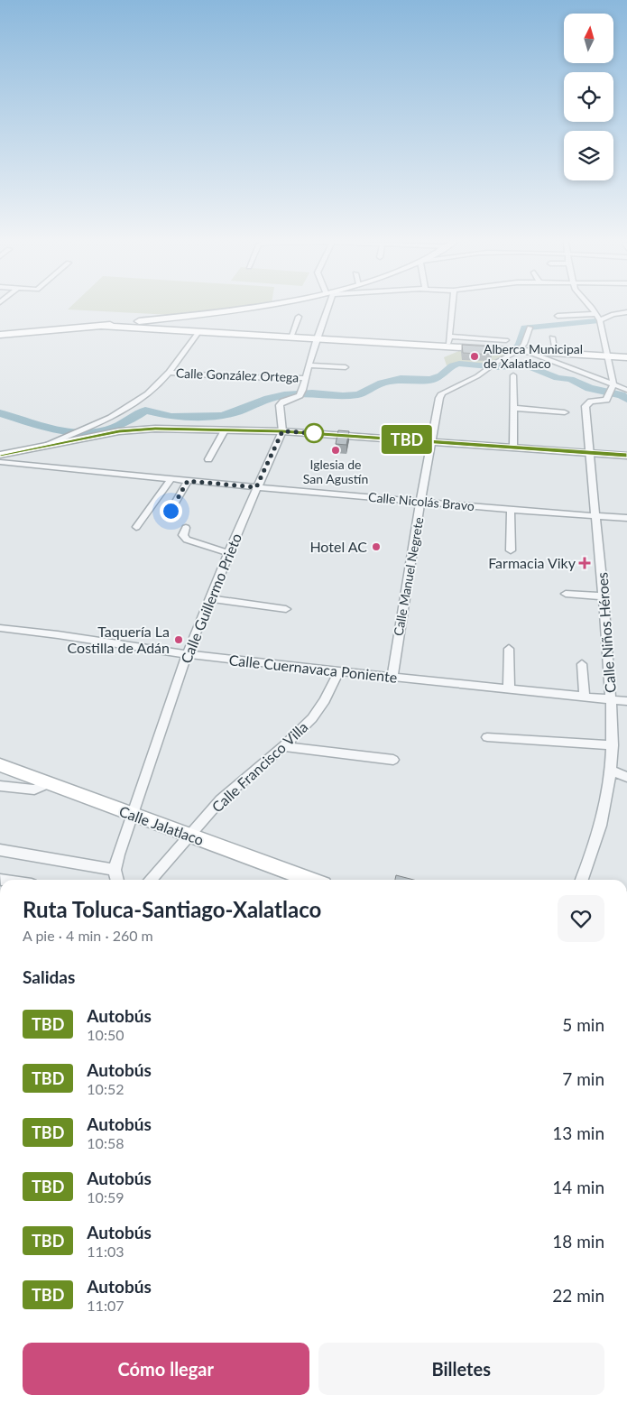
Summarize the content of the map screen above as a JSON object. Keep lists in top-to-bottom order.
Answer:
{
  "streets": {
    "main road": ["Calle Jalatlaco"],
    "street": [
      "Calle González Ortega",
      "Calle Nicolás Bravo",
      "Calle Manuel Negrete",
      "Calle Guillermo Prieto",
      "Calle Niños Héroes",
      "Calle Cuernavaca Poniente",
      "Calle Francisco Villa"
    ]
  },
  "crossings": [
    ["Calle Nicolás Bravo", "Calle Manuel Negrete"],
    ["Calle Nicolás Bravo", "Calle Guillermo Prieto"],
    ["Calle Nicolás Bravo", "Calle Niños Héroes"],
    ["Calle Manuel Negrete", "Calle Cuernavaca Poniente"],
    ["Calle Guillermo Prieto", "Calle Cuernavaca Poniente"],
    ["Calle Guillermo Prieto", "Calle Jalatlaco"],
    ["Calle Niños Héroes", "Calle Cuernavaca Poniente"],
    ["Calle Cuernavaca Poniente", "Calle Francisco Villa"],
    ["Calle Francisco Villa", "Calle Jalatlaco"]
  ],
  "places": {
    "other": [
      "Alberca Municipal de Xalatlaco",
      "Iglesia de San Agustín",
      "Hotel AC",
      "Taquería La Costilla de Adán"
    ],
    "health": ["Farmacia Viky"]
  },
  "lines": ["bus line TBD"],
  "north": "top",
  "page": {
    "on_map": "TBD",
    "heading": [
      ["Ruta Toluca-Santiago-Xalatlaco", "A pie · 4 min · 260 m"],
      "Salidas"
    ],
    "list": [
      {
        "mark": "TBD",
        "name": "Autobús",
        "note": "10:50",
        "value": "5 min"
      },
      {
        "mark": "TBD",
        "name": "Autobús",
        "note": "10:52",
        "value": "7 min"
      },
      {
        "mark": "TBD",
        "name": "Autobús",
        "note": "10:58",
        "value": "13 min"
      },
      {
        "mark": "TBD",
        "name": "Autobús",
        "note": "10:59",
        "value": "14 min"
      },
      {
        "mark": "TBD",
        "name": "Autobús",
        "note": "11:03",
        "value": "18 min"
      },
      {
        "mark": "TBD",
        "name": "Autobús",
        "note": "11:07",
        "value": "22 min"
      }
    ],
    "buttons": ["Cómo llegar", "Billetes"]
  }
}
